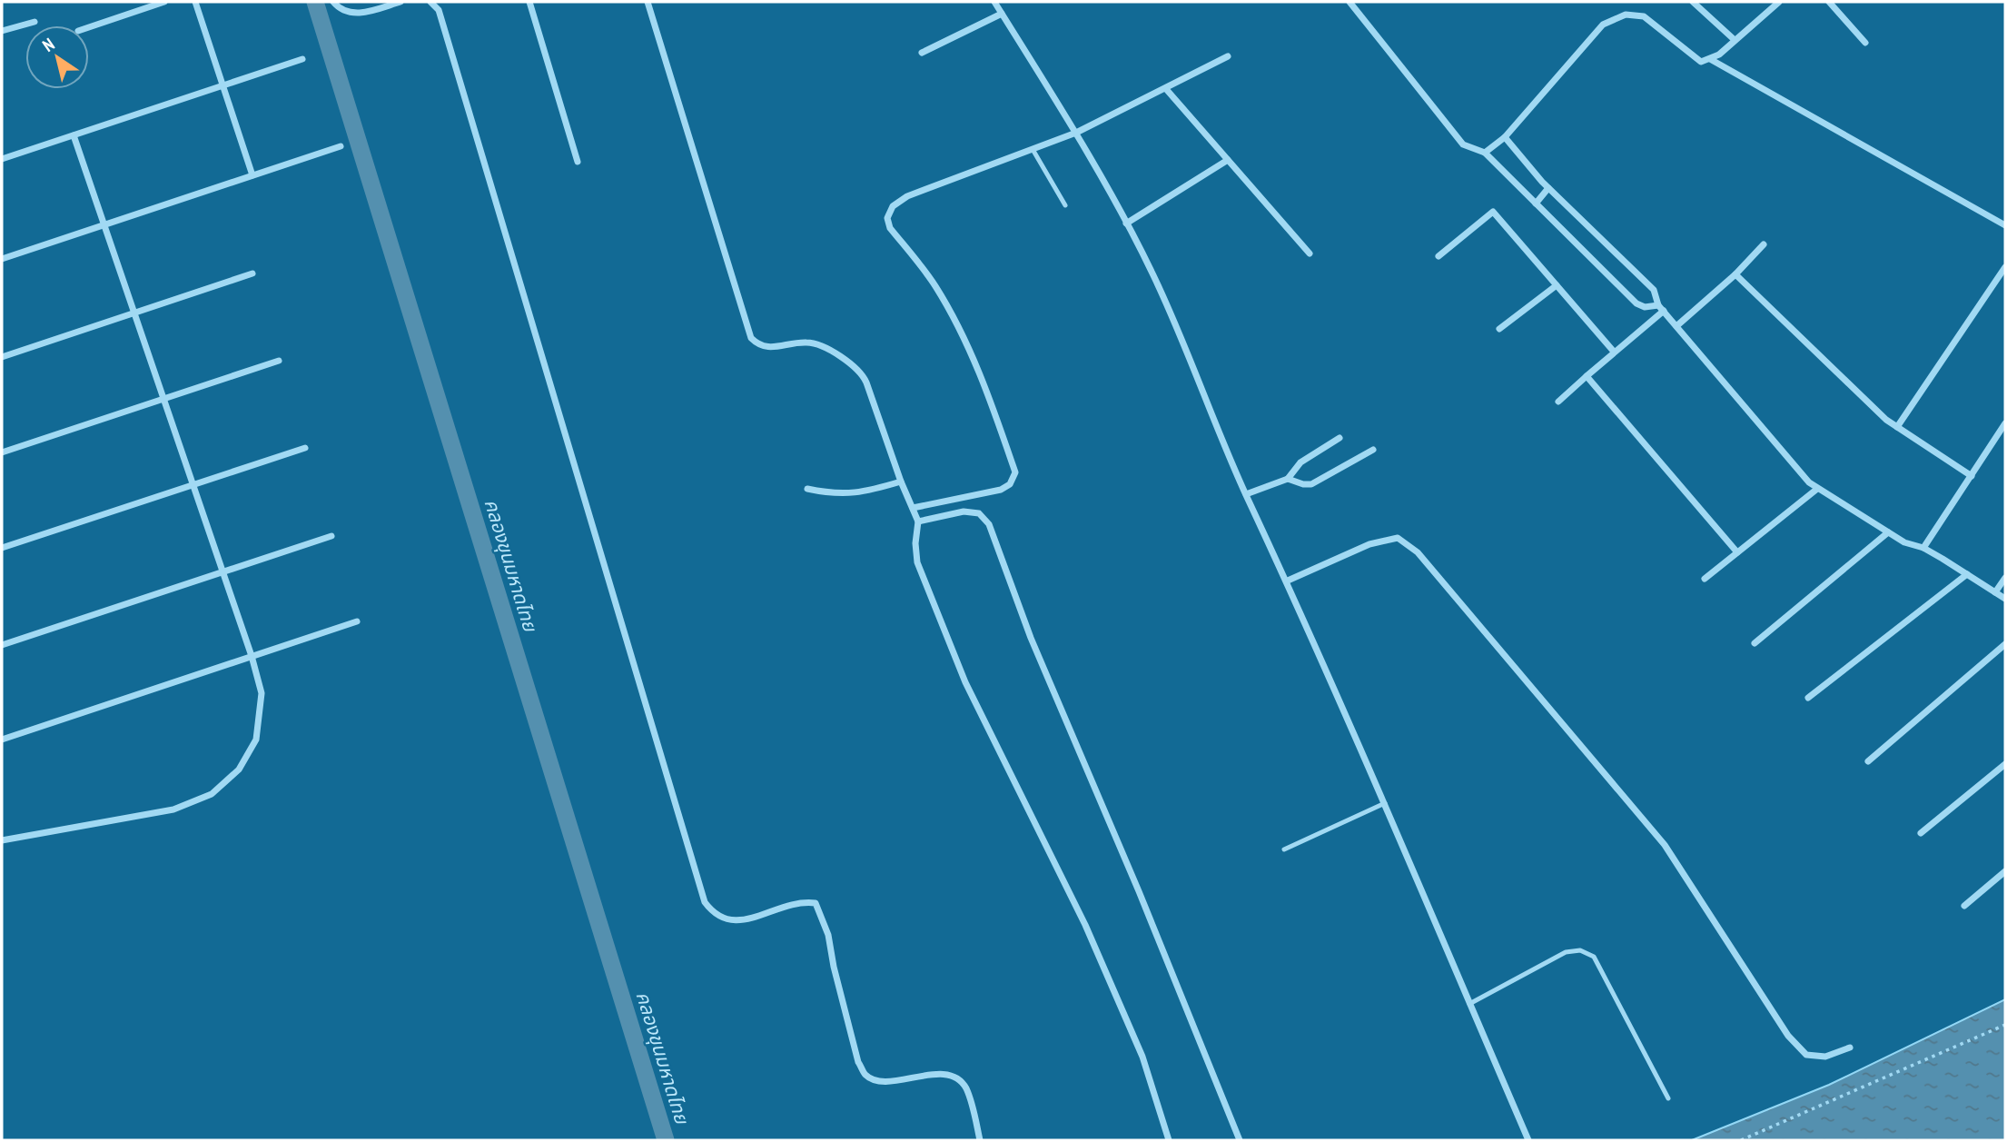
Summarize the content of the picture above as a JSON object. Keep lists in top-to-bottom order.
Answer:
{
  "water": ["คลองขุนมหาดไทย"],
  "north": "top left"
}
